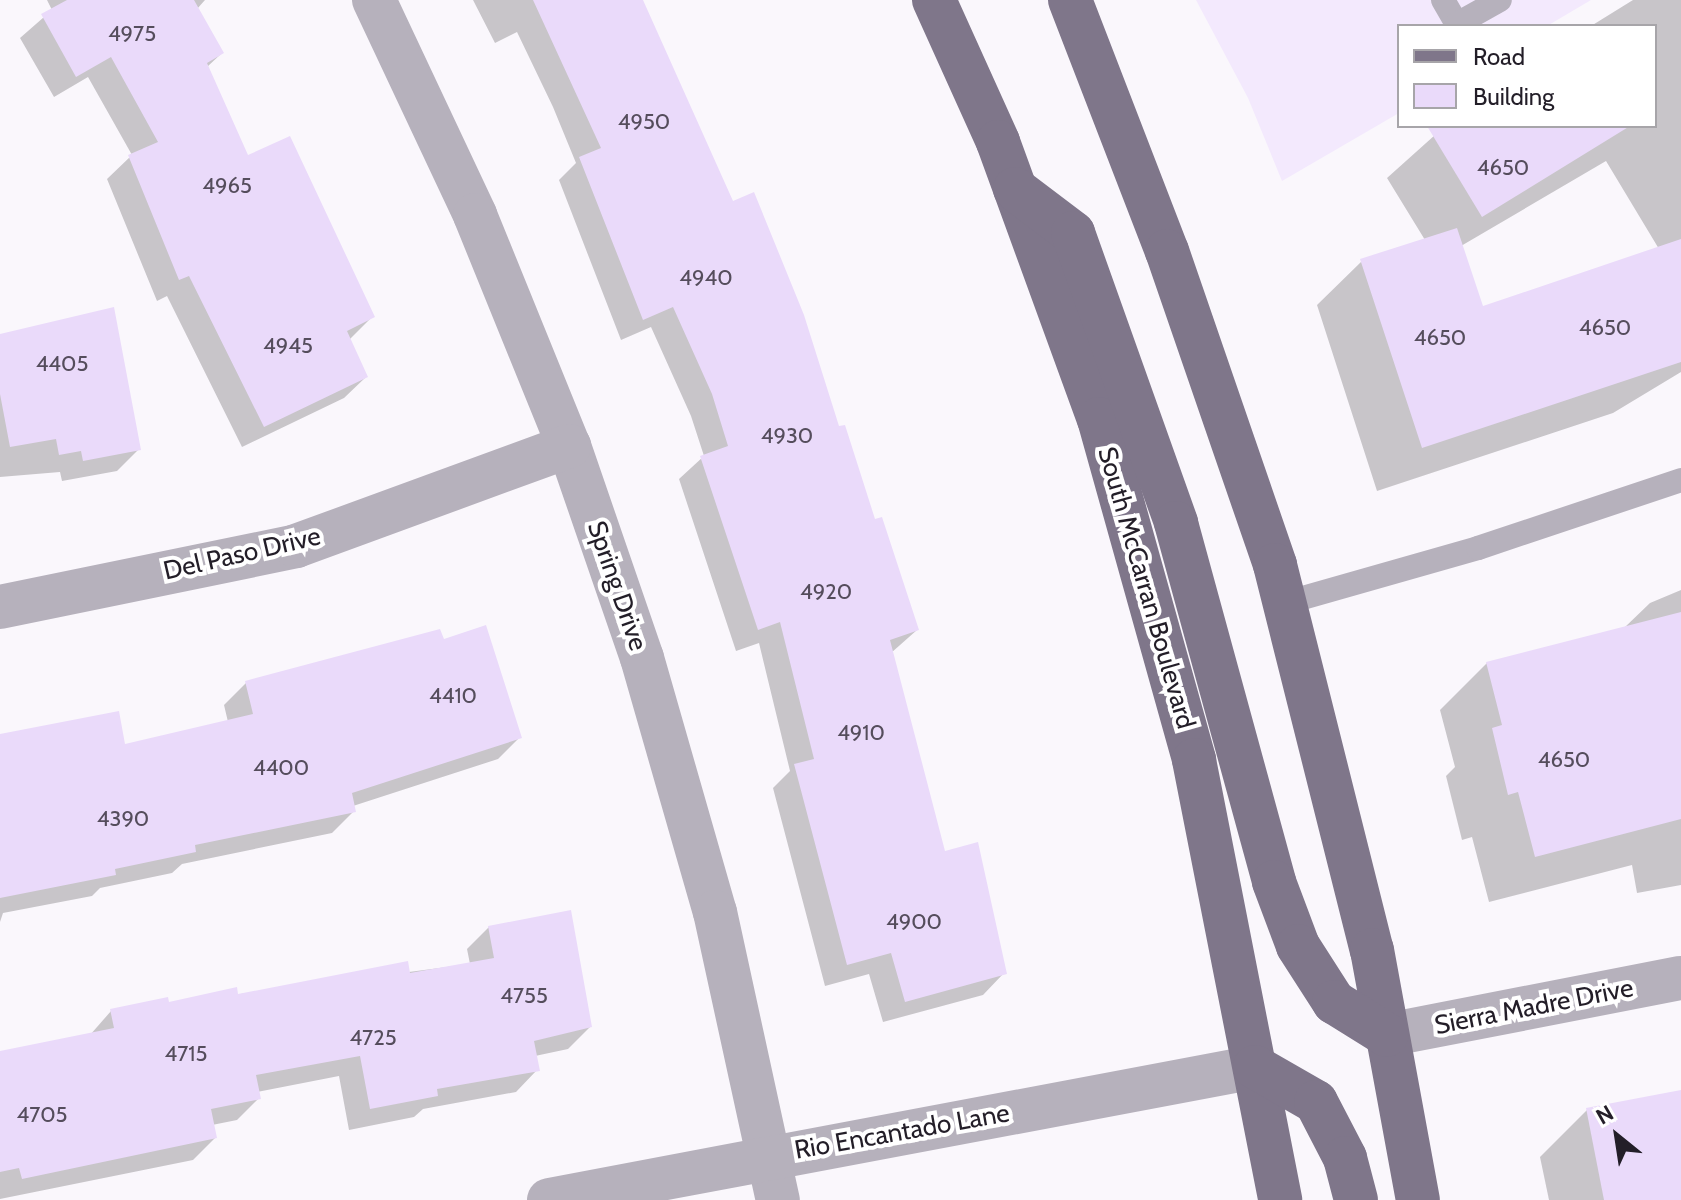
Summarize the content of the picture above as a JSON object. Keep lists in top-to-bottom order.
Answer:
{
  "streets": {
    "main road": ["South McCarran Boulevard"],
    "street": [
      "Del Paso Drive",
      "Spring Drive",
      "Sierra Madre Drive",
      "Rio Encantado Lane"
    ]
  },
  "crossings": [
    ["Del Paso Drive", "Spring Drive"],
    ["Spring Drive", "Rio Encantado Lane"],
    ["South McCarran Boulevard", "Rio Encantado Lane"]
  ],
  "house_numbers": [
    "4975",
    "4950",
    "4650",
    "4965",
    "4940",
    "4650",
    "4650",
    "4945",
    "4405",
    "4930",
    "4920",
    "4410",
    "4910",
    "4650",
    "4400",
    "4390",
    "4900",
    "4755",
    "4725",
    "4715",
    "4705"
  ],
  "legend": ["Road", "Building"],
  "north": "top left"
}
